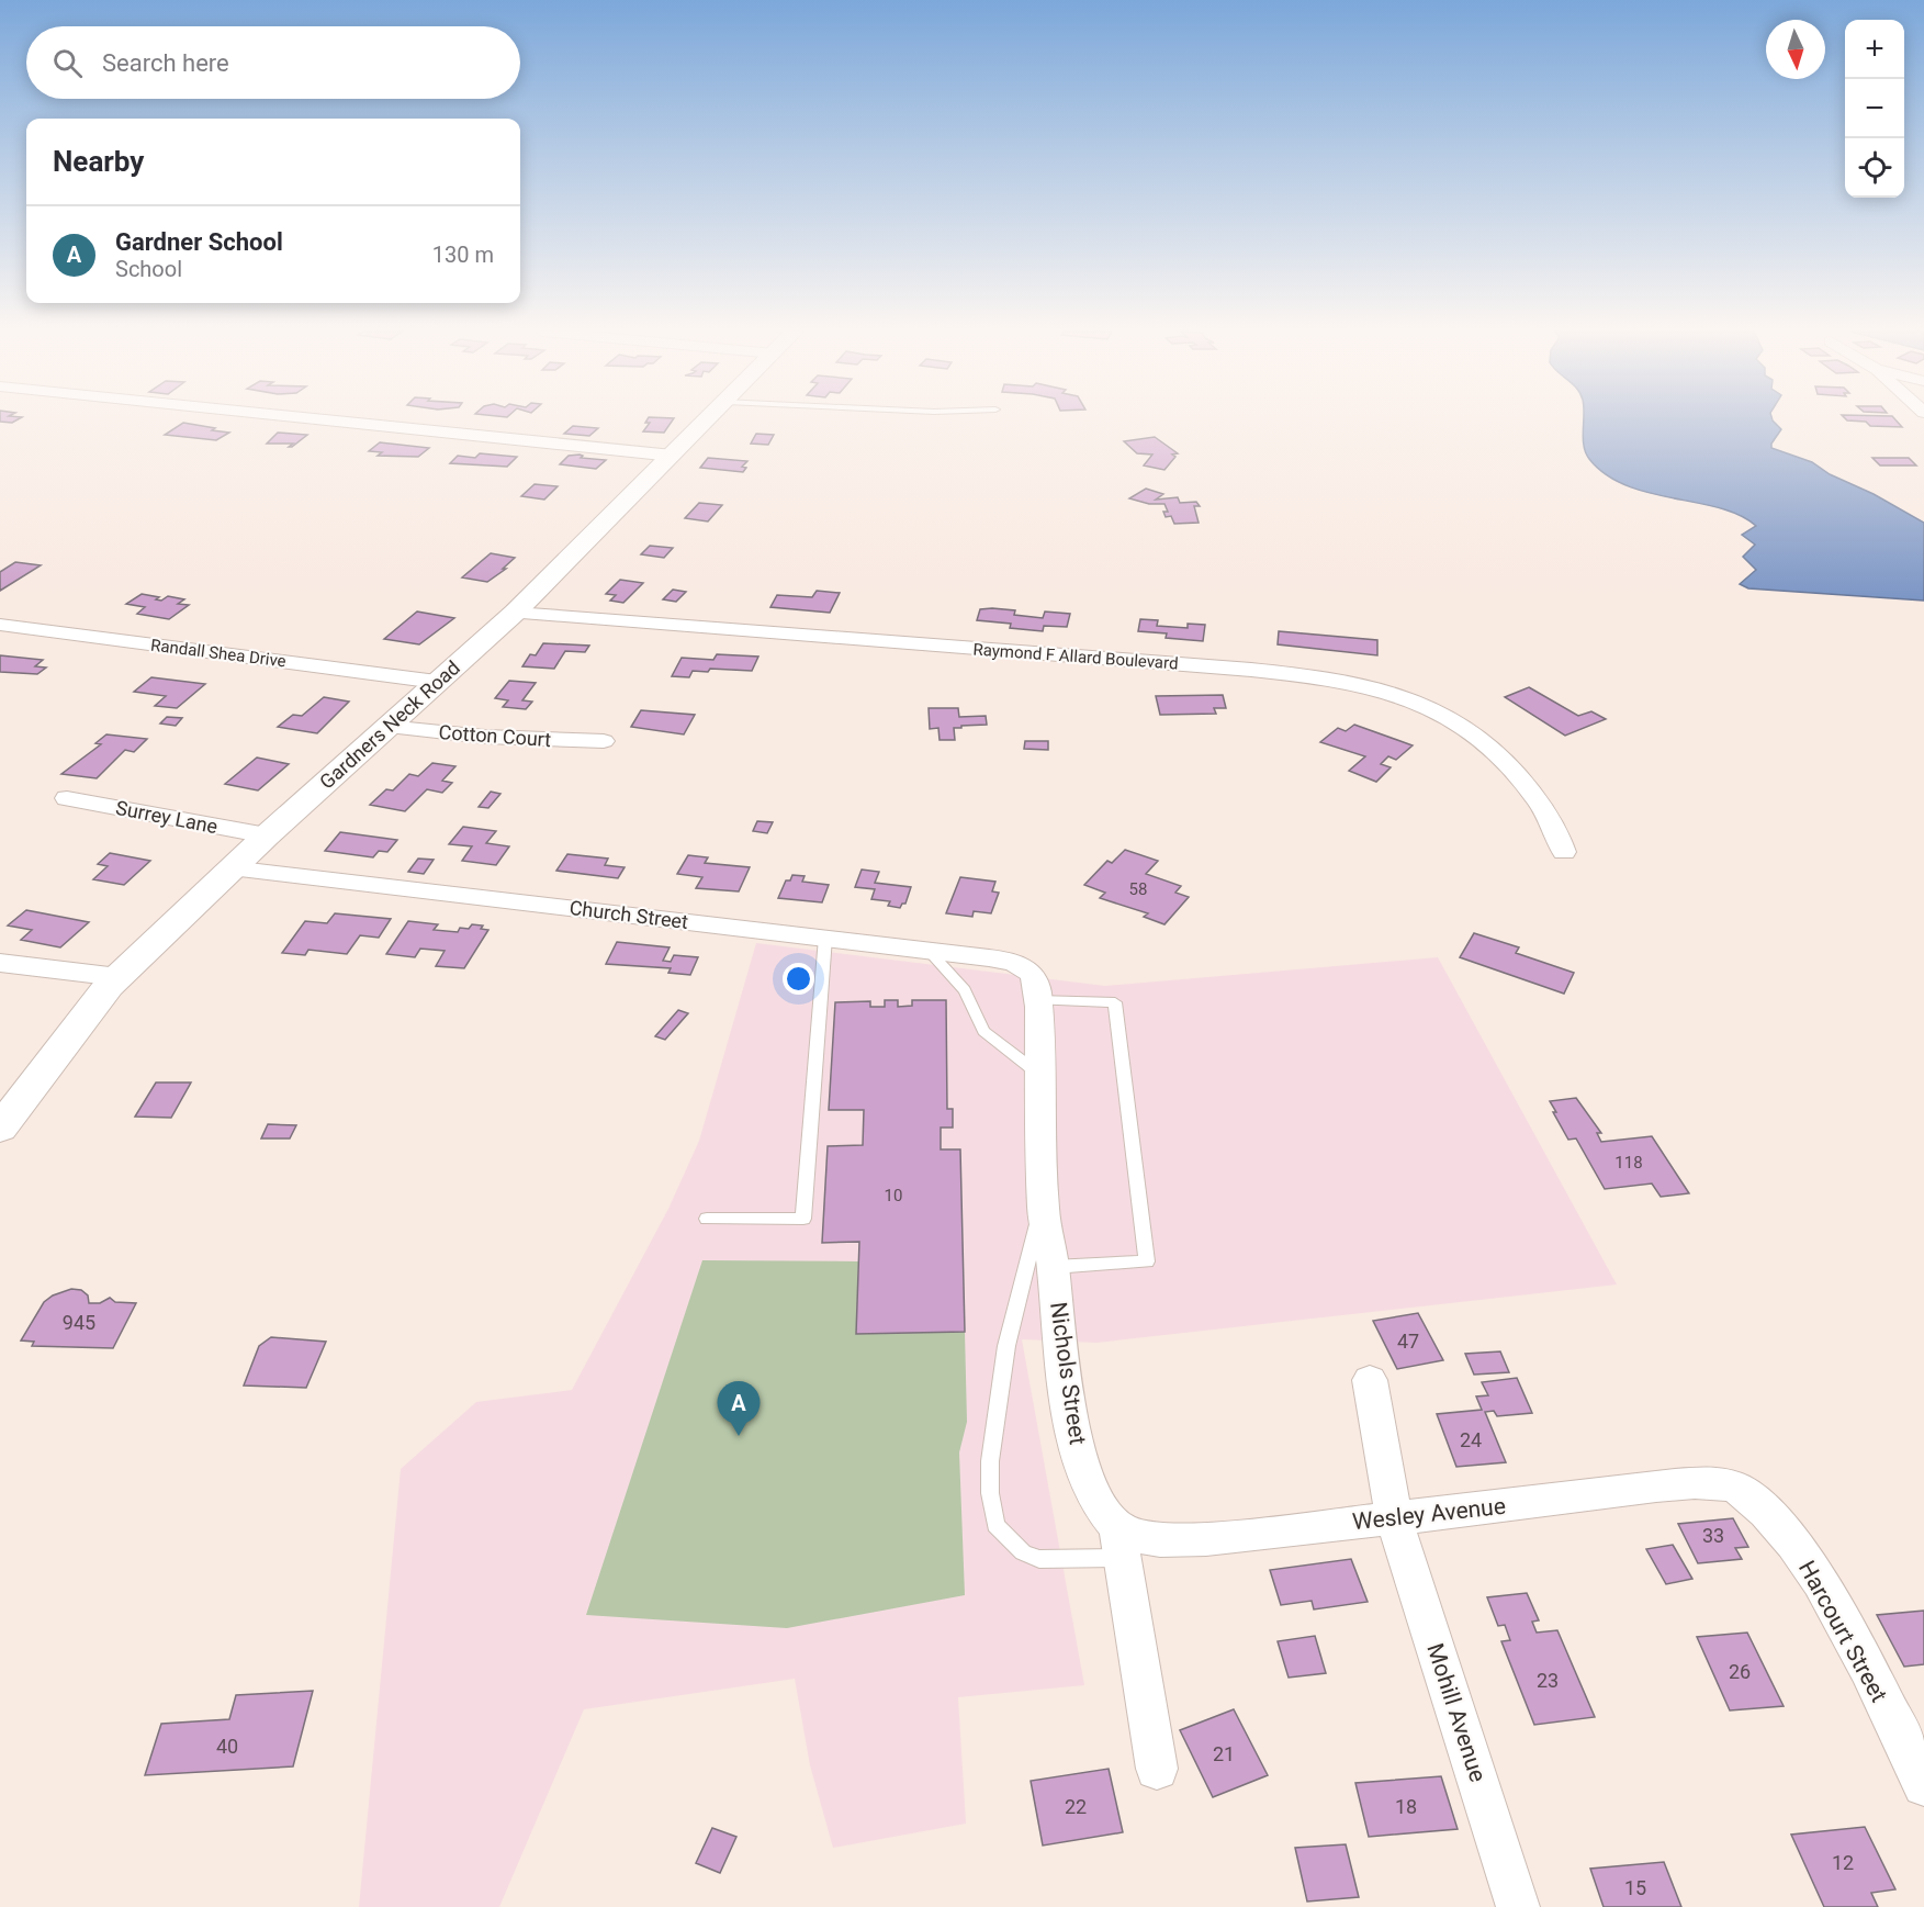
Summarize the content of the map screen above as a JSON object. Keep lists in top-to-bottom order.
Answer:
{
  "streets": {
    "street": [
      "Randall Shea Drive",
      "Raymond F Allard Boulevard",
      "Gardners Neck Road",
      "Cotton Court",
      "Surrey Lane",
      "Church Street",
      "Nichols Street",
      "Wesley Avenue",
      "Harcourt Street",
      "Mohill Avenue"
    ]
  },
  "crossings": [
    ["Randall Shea Drive", "Gardners Neck Road"],
    ["Raymond F Allard Boulevard", "Gardners Neck Road"],
    ["Gardners Neck Road", "Cotton Court"],
    ["Gardners Neck Road", "Surrey Lane"],
    ["Gardners Neck Road", "Church Street"],
    ["Church Street", "Nichols Street"],
    ["Nichols Street", "Wesley Avenue"],
    ["Wesley Avenue", "Harcourt Street"],
    ["Wesley Avenue", "Mohill Avenue"]
  ],
  "house_numbers": [
    "58",
    "118",
    "10",
    "945",
    "47",
    "24",
    "33",
    "26",
    "23",
    "40",
    "21",
    "22",
    "18",
    "12",
    "15"
  ],
  "north": "bottom",
  "page": {
    "map_buttons": ["+", "−"],
    "search": "Search here",
    "heading": "Nearby",
    "list": [
      {
        "mark": "A",
        "name": "Gardner School",
        "note": "School",
        "value": "130 m"
      }
    ],
    "pins": "A"
  }
}
